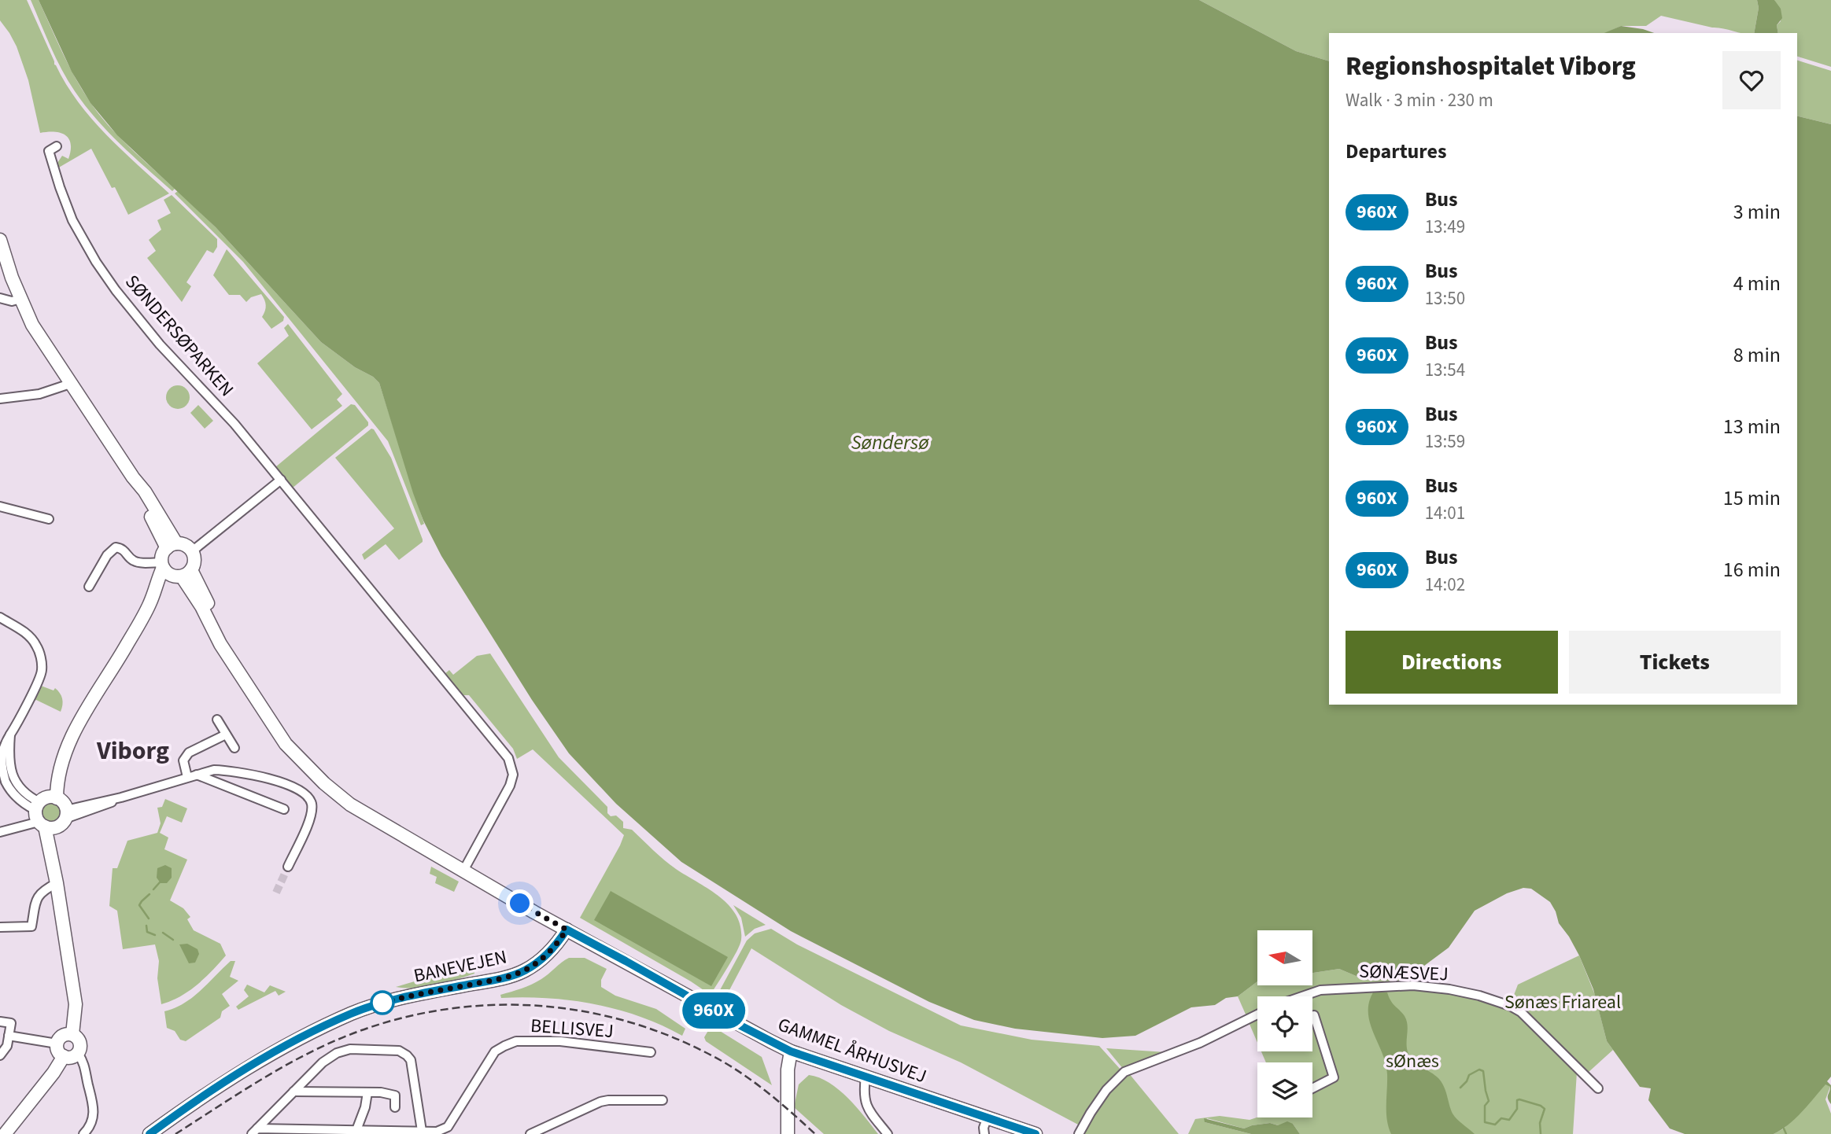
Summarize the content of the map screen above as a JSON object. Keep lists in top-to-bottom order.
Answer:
{
  "streets": {
    "main road": ["BANEVEJEN", "GAMMEL ÅRHUSVEJ"],
    "street": ["SØNDERSØPARKEN", "SØNÆSVEJ", "BELLISVEJ"]
  },
  "crossings": [
    ["SØNDERSØPARKEN", "GAMMEL ÅRHUSVEJ"],
    ["BANEVEJEN", "GAMMEL ÅRHUSVEJ"]
  ],
  "districts": ["Viborg"],
  "water": ["Søndersø"],
  "parks": ["Sønæs Friareal", "sØnæs"],
  "lines": ["bus line 960X"],
  "north": "left",
  "page": {
    "on_map": "960X",
    "heading": [
      ["Regionshospitalet Viborg", "Walk · 3 min · 230 m"],
      "Departures"
    ],
    "list": [
      {
        "mark": "960X",
        "name": "Bus",
        "note": "13:49",
        "value": "3 min"
      },
      {
        "mark": "960X",
        "name": "Bus",
        "note": "13:50",
        "value": "4 min"
      },
      {
        "mark": "960X",
        "name": "Bus",
        "note": "13:54",
        "value": "8 min"
      },
      {
        "mark": "960X",
        "name": "Bus",
        "note": "13:59",
        "value": "13 min"
      },
      {
        "mark": "960X",
        "name": "Bus",
        "note": "14:01",
        "value": "15 min"
      },
      {
        "mark": "960X",
        "name": "Bus",
        "note": "14:02",
        "value": "16 min"
      }
    ],
    "buttons": ["Directions", "Tickets"]
  }
}
